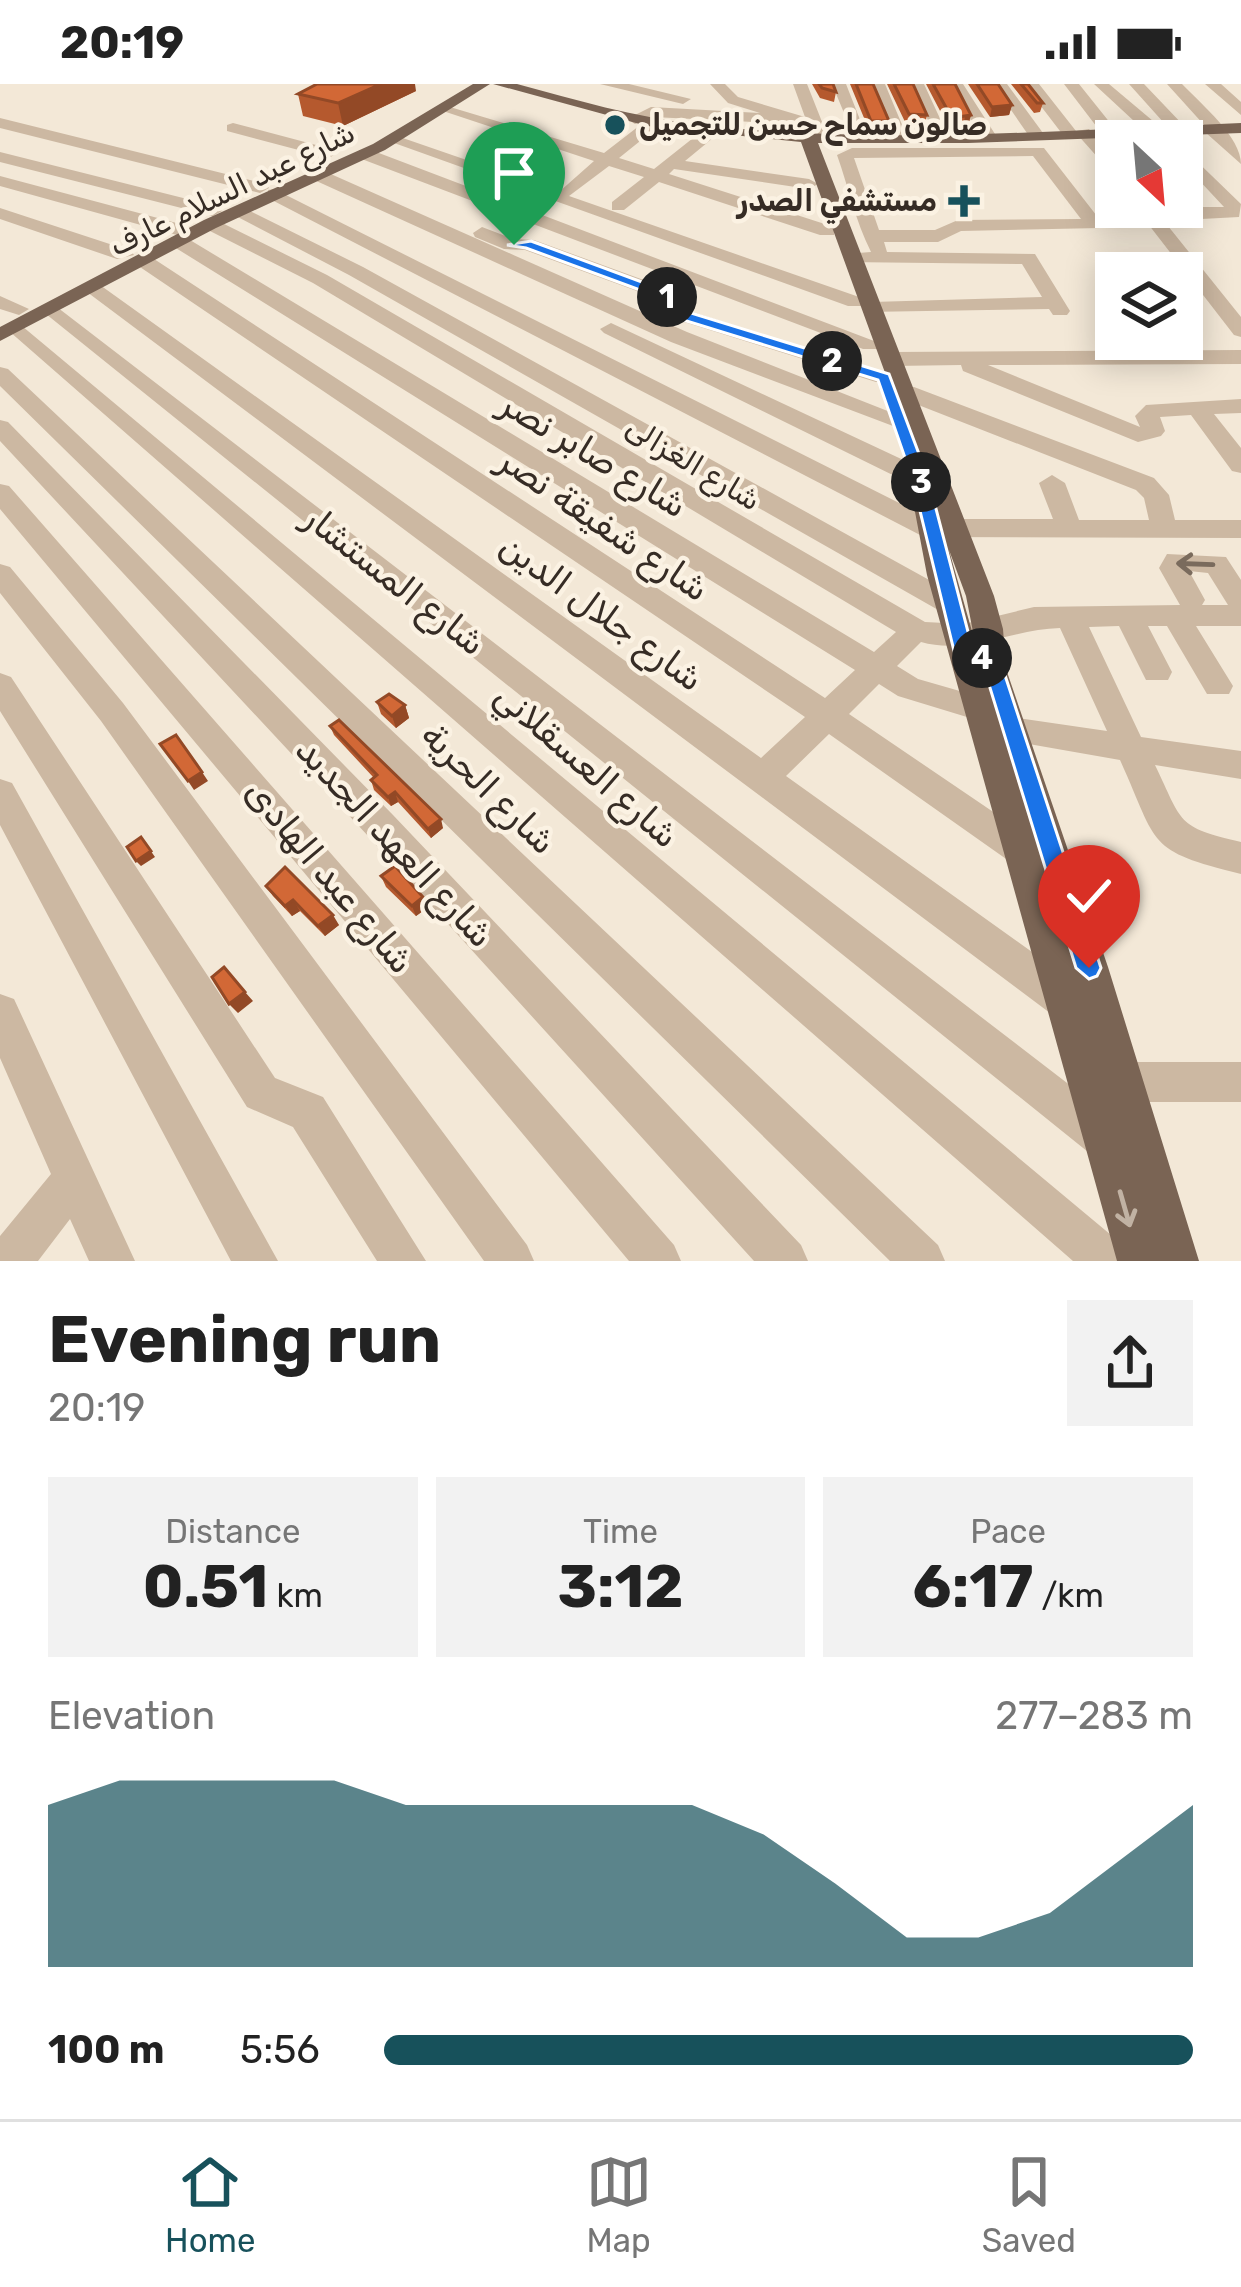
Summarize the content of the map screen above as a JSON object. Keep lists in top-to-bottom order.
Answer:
{
  "streets": {
    "main road": ["شارع عبد السلام عارف"],
    "street": [
      "شارع صابر نصر",
      "شارع الغزالى",
      "شارع شفيقة نصر",
      "شارع المستشار",
      "شارع جلال الدين",
      "شارع العسقلاني",
      "شارع الحرية",
      "شارع العهد الجديد",
      "شارع عبد الهادى"
    ]
  },
  "crossings": [
    ["شارع عبد السلام عارف", "شارع صابر نصر"],
    ["شارع عبد السلام عارف", "شارع الغزالى"],
    ["شارع عبد السلام عارف", "شارع شفيقة نصر"],
    ["شارع عبد السلام عارف", "شارع المستشار"],
    ["شارع عبد السلام عارف", "شارع جلال الدين"],
    ["شارع عبد السلام عارف", "شارع العسقلاني"]
  ],
  "places": {
    "other": ["صالون سماح حسن للتجميل"],
    "health": ["مستشفي الصدر"]
  },
  "north": "bottom right",
  "page": {
    "status": "20:19",
    "pins": [
      "1",
      "2",
      "3",
      "4"
    ],
    "heading": ["Evening run", "20:19"],
    "stats": [
      ["Distance", "0.51 km"],
      ["Time", "3:12"],
      ["Pace", "6:17 /km"]
    ],
    "chart": ["Elevation", "277–283 m"],
    "list": [
      {
        "name": "100 m",
        "note": "5:56"
      }
    ],
    "tabs": ["Home", "Map", "Saved"]
  }
}
